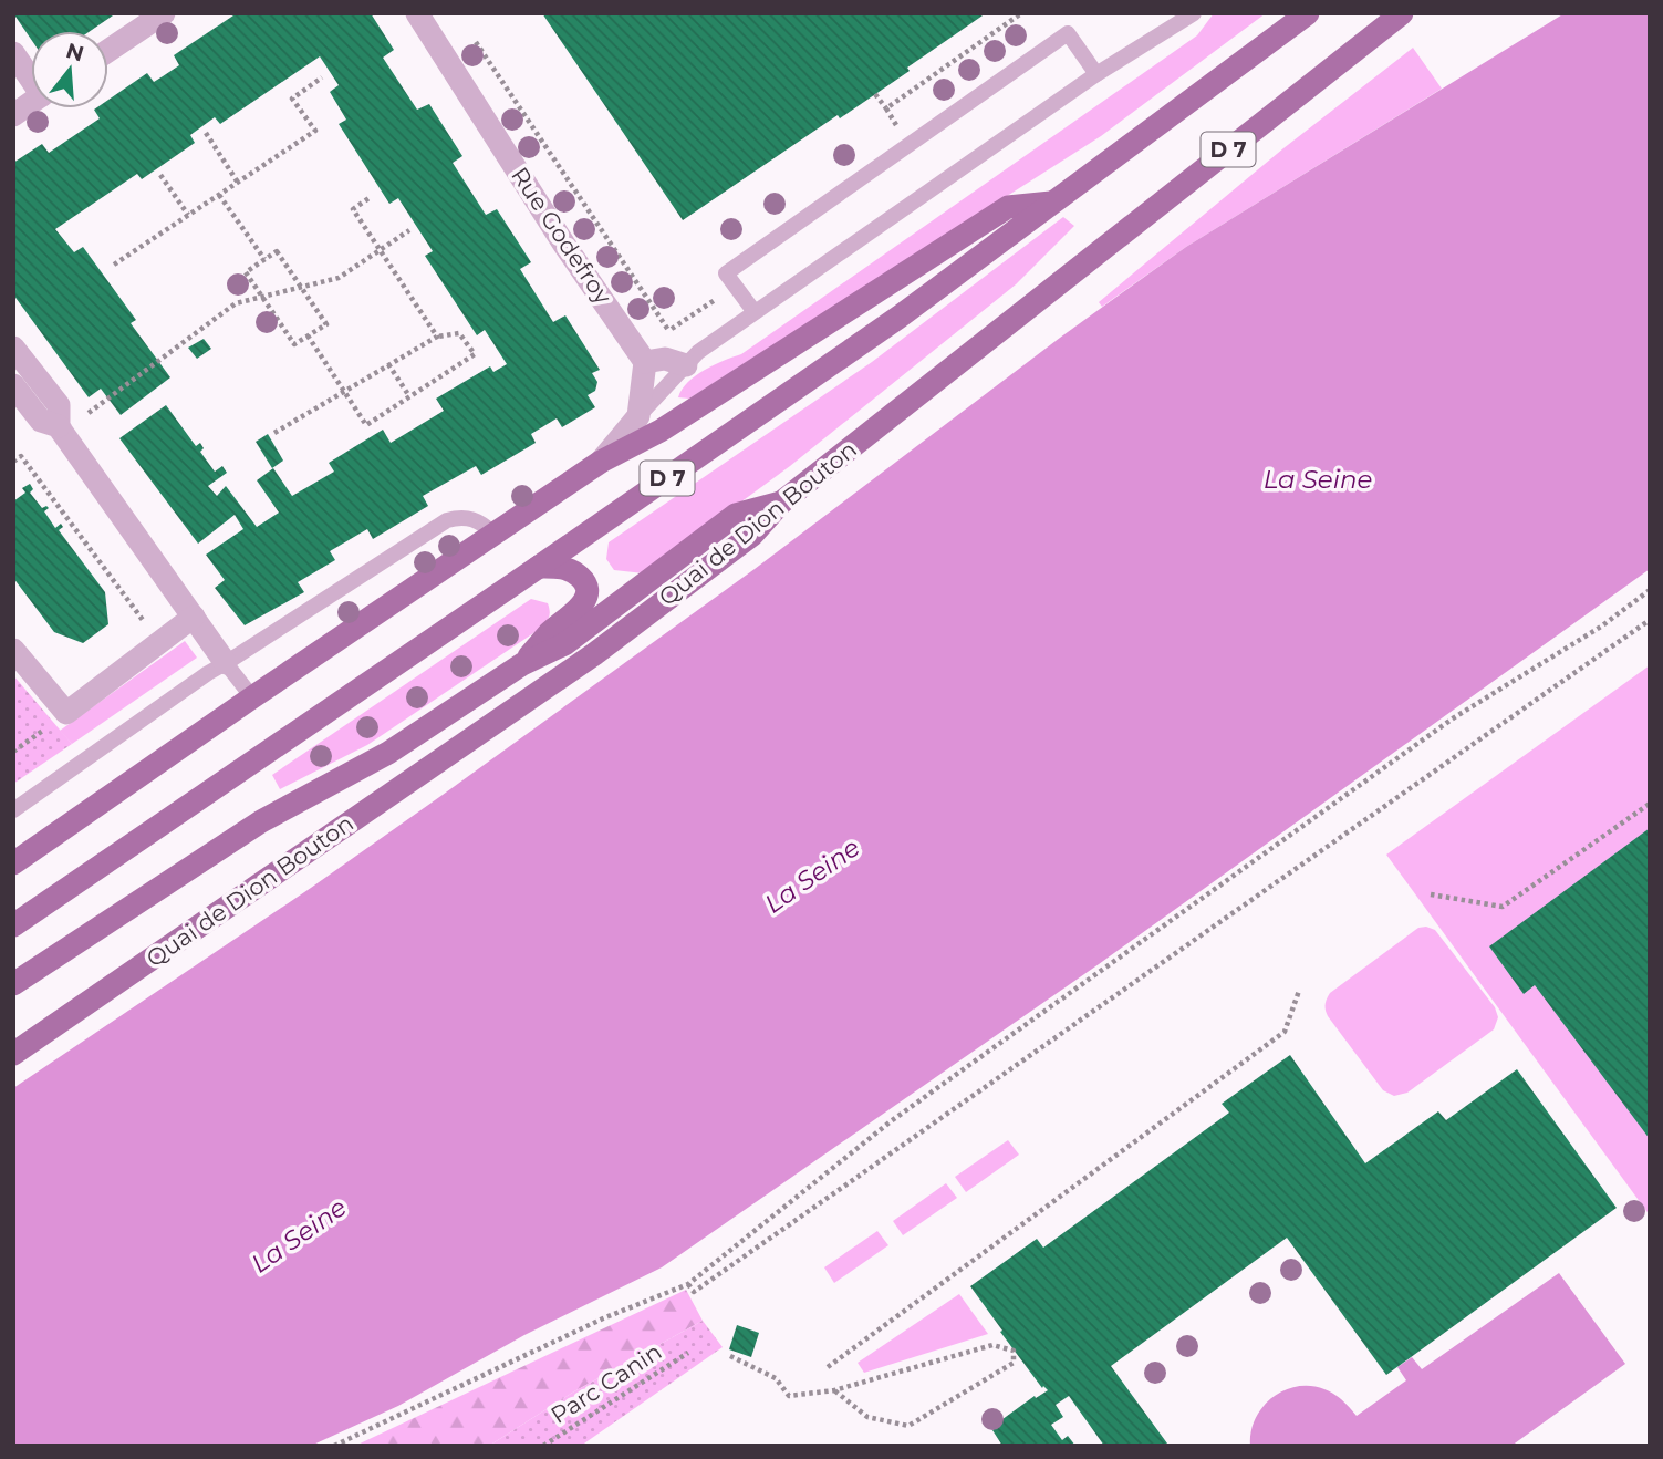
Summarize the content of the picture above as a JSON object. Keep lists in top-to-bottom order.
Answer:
{
  "streets": {
    "main road": ["D 7", "Quai de Dion Bouton"],
    "street": ["Rue Godefroy"],
    "path": ["Parc Canin"]
  },
  "water": ["La Seine"],
  "north": "top"
}
